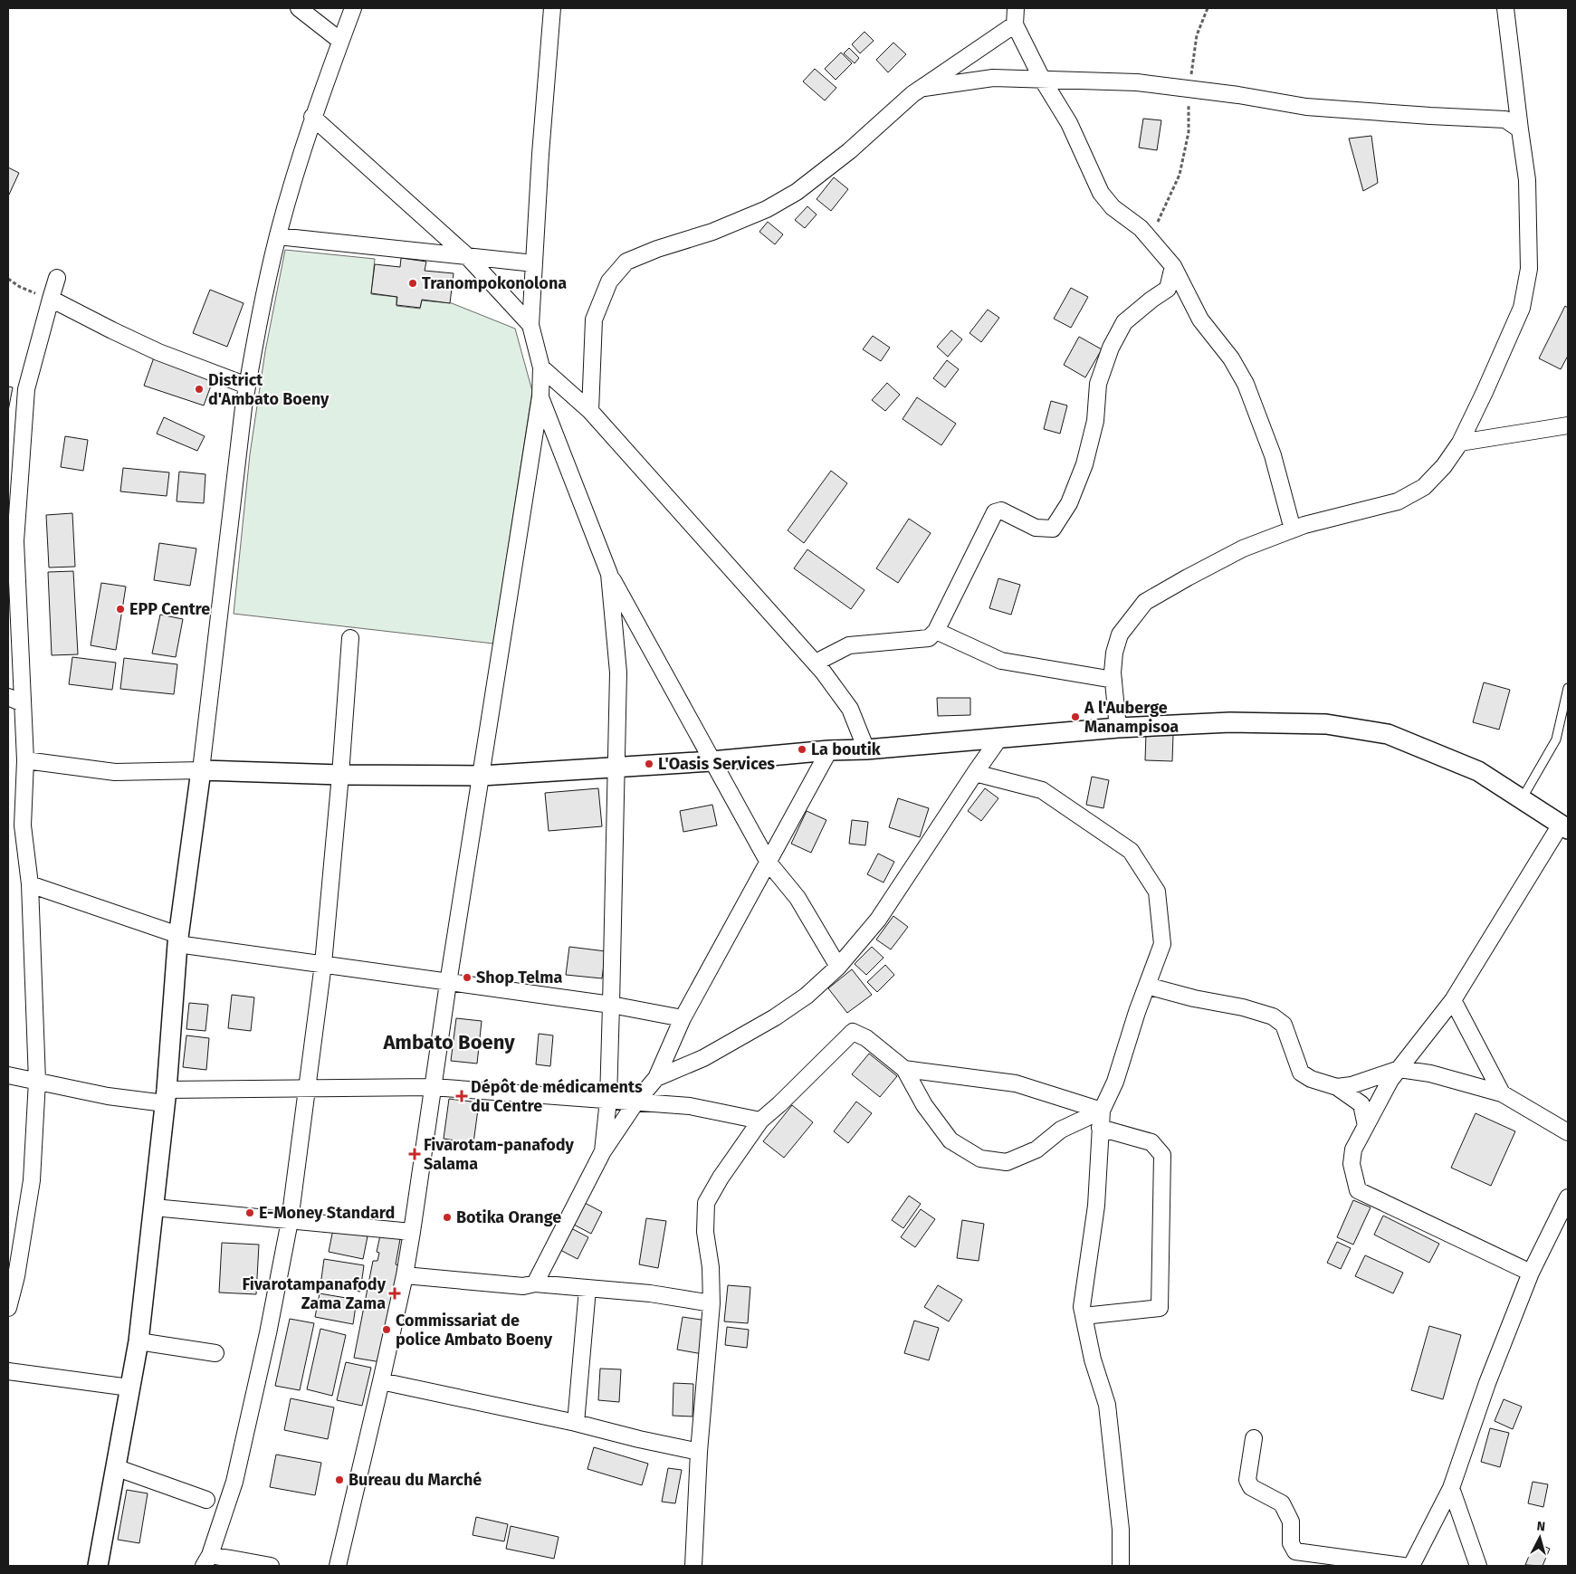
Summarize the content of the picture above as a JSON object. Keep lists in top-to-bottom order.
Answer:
{
  "districts": ["Ambato Boeny"],
  "places": {
    "other": [
      "Tranompokonolona",
      "District d'Ambato Boeny",
      "EPP Centre",
      "A l'Auberge Manampisoa",
      "La boutik",
      "L'Oasis Services",
      "Shop Telma",
      "E-Money Standard",
      "Botika Orange",
      "Commissariat de police Ambato Boeny",
      "Bureau du Marché"
    ],
    "health": ["Dépôt de médicaments du Centre", "Fivarotam-panafody Salama", "Fivarotampanafody Zama Zama"]
  },
  "north": "top"
}
